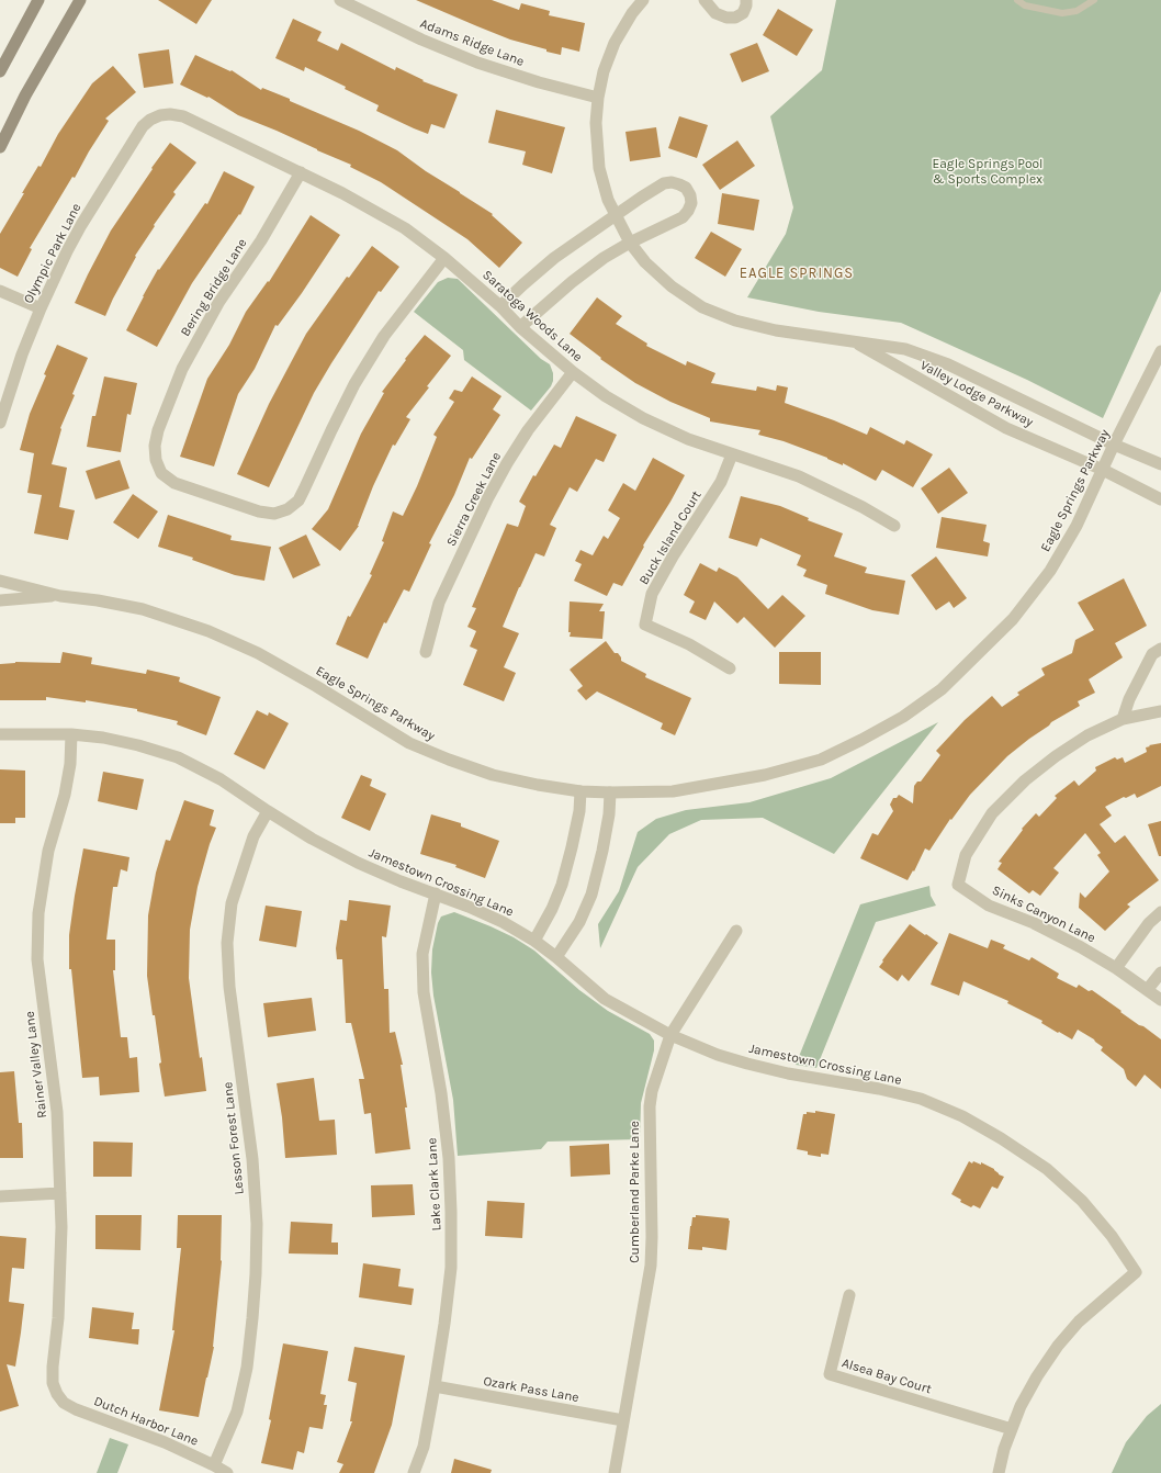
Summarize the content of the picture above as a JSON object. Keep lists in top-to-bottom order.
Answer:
{
  "streets": {
    "street": [
      "Adams Ridge Lane",
      "Olympic Park Lane",
      "Bering Bridge Lane",
      "Saratoga Woods Lane",
      "Valley Lodge Parkway",
      "Eagle Springs Parkway",
      "Sierra Creek Lane",
      "Buck Island Court",
      "Jamestown Crossing Lane",
      "Sinks Canyon Lane",
      "Rainer Valley Lane",
      "Lesson Forest Lane",
      "Lake Clark Lane",
      "Cumberland Parke Lane",
      "Alsea Bay Court",
      "Ozark Pass Lane",
      "Dutch Harbor Lane"
    ]
  },
  "crossings": [
    ["Adams Ridge Lane", "Valley Lodge Parkway"],
    ["Olympic Park Lane", "Saratoga Woods Lane"],
    ["Bering Bridge Lane", "Saratoga Woods Lane"],
    ["Saratoga Woods Lane", "Sierra Creek Lane"],
    ["Saratoga Woods Lane", "Buck Island Court"],
    ["Valley Lodge Parkway", "Eagle Springs Parkway"],
    ["Jamestown Crossing Lane", "Rainer Valley Lane"],
    ["Jamestown Crossing Lane", "Lesson Forest Lane"],
    ["Jamestown Crossing Lane", "Lake Clark Lane"],
    ["Jamestown Crossing Lane", "Cumberland Parke Lane"],
    ["Jamestown Crossing Lane", "Alsea Bay Court"],
    ["Rainer Valley Lane", "Dutch Harbor Lane"],
    ["Lesson Forest Lane", "Dutch Harbor Lane"],
    ["Lake Clark Lane", "Ozark Pass Lane"],
    ["Cumberland Parke Lane", "Ozark Pass Lane"]
  ],
  "districts": ["EAGLE SPRINGS"],
  "parks": ["Eagle Springs Pool & Sports Complex"]
}
